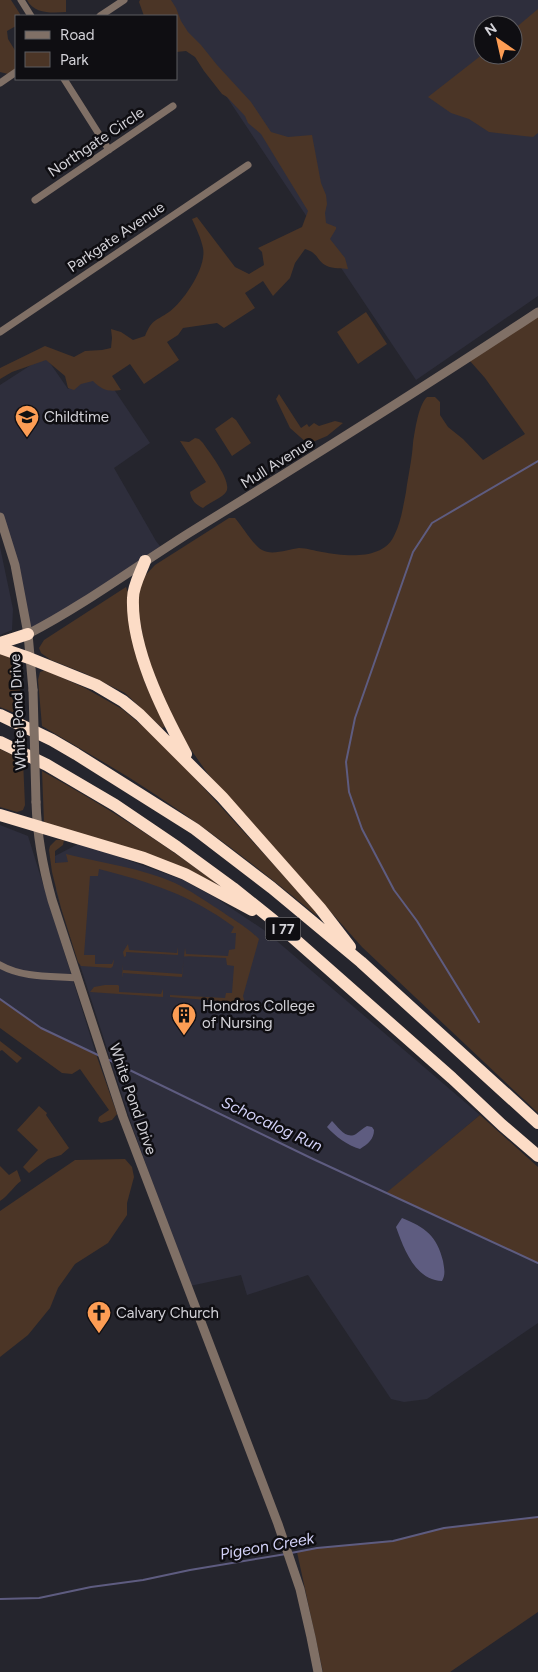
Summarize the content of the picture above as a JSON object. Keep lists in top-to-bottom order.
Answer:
{
  "streets": {
    "highway": ["I 77"],
    "street": [
      "Northgate Circle",
      "Parkgate Avenue",
      "Mull Avenue",
      "White Pond Drive"
    ]
  },
  "crossings": [
    ["Mull Avenue", "White Pond Drive"]
  ],
  "water": ["Schocalog Run", "Pigeon Creek"],
  "places": {
    "school or university": ["Childtime"],
    "building": ["Hondros College of Nursing"],
    "church": ["Calvary Church"]
  },
  "legend": ["Road", "Park"],
  "north": "top left"
}
